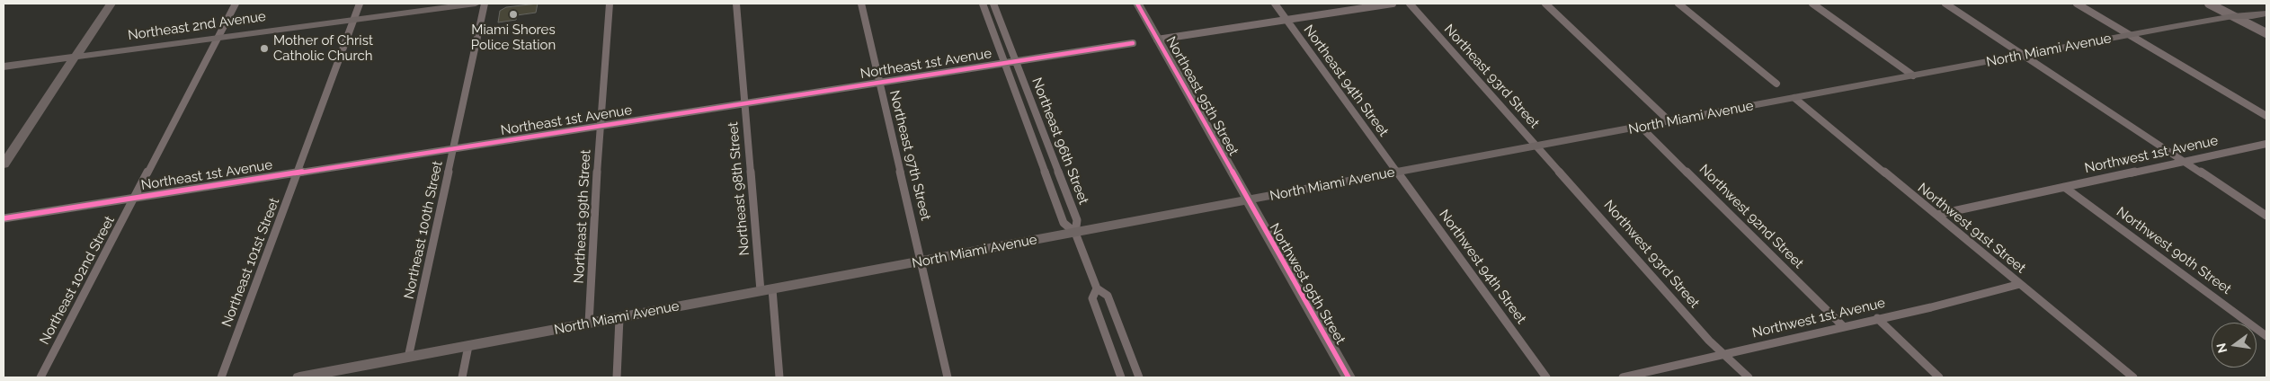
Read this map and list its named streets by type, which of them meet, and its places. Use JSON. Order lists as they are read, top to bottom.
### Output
{
  "streets": {
    "main road": [
      "Northeast 2nd Avenue",
      "North Miami Avenue",
      "Northeast 95th Street",
      "Northwest 95th Street"
    ],
    "street": [
      "Northeast 1st Avenue",
      "Northeast 93rd Street",
      "Northeast 94th Street",
      "Northeast 96th Street",
      "Northwest 1st Avenue",
      "Northeast 97th Street",
      "Northeast 98th Street",
      "Northeast 99th Street",
      "Northwest 92nd Street",
      "Northwest 91st Street",
      "Northeast 100th Street",
      "Northwest 90th Street",
      "Northwest 93rd Street",
      "Northeast 101st Street",
      "Northwest 94th Street",
      "Northeast 102nd Street"
    ]
  },
  "crossings": [
    ["Northeast 2nd Avenue", "Northeast 101st Street"],
    ["Northeast 2nd Avenue", "Northeast 102nd Street"],
    ["North Miami Avenue", "Northeast 93rd Street"],
    ["North Miami Avenue", "Northeast 94th Street"],
    ["North Miami Avenue", "Northeast 95th Street"],
    ["North Miami Avenue", "Northeast 96th Street"],
    ["North Miami Avenue", "Northeast 97th Street"],
    ["North Miami Avenue", "Northeast 98th Street"],
    ["North Miami Avenue", "Northeast 99th Street"],
    ["North Miami Avenue", "Northwest 92nd Street"],
    ["North Miami Avenue", "Northwest 91st Street"],
    ["North Miami Avenue", "Northeast 100th Street"],
    ["North Miami Avenue", "Northwest 93rd Street"],
    ["North Miami Avenue", "Northwest 94th Street"],
    ["North Miami Avenue", "Northwest 95th Street"],
    ["Northeast 1st Avenue", "Northeast 96th Street"],
    ["Northeast 1st Avenue", "Northeast 97th Street"],
    ["Northeast 1st Avenue", "Northeast 98th Street"],
    ["Northeast 1st Avenue", "Northeast 99th Street"],
    ["Northeast 1st Avenue", "Northeast 100th Street"],
    ["Northeast 1st Avenue", "Northeast 101st Street"],
    ["Northeast 1st Avenue", "Northeast 102nd Street"],
    ["Northeast 93rd Street", "Northwest 93rd Street"],
    ["Northeast 94th Street", "Northwest 94th Street"],
    ["Northeast 95th Street", "Northwest 95th Street"],
    ["Northwest 1st Avenue", "Northwest 92nd Street"],
    ["Northwest 1st Avenue", "Northwest 91st Street"],
    ["Northwest 1st Avenue", "Northwest 90th Street"],
    ["Northwest 1st Avenue", "Northwest 93rd Street"]
  ],
  "places": ["Miami Shores Police Station", "Mother of Christ Catholic Church"],
  "north": "left"
}
